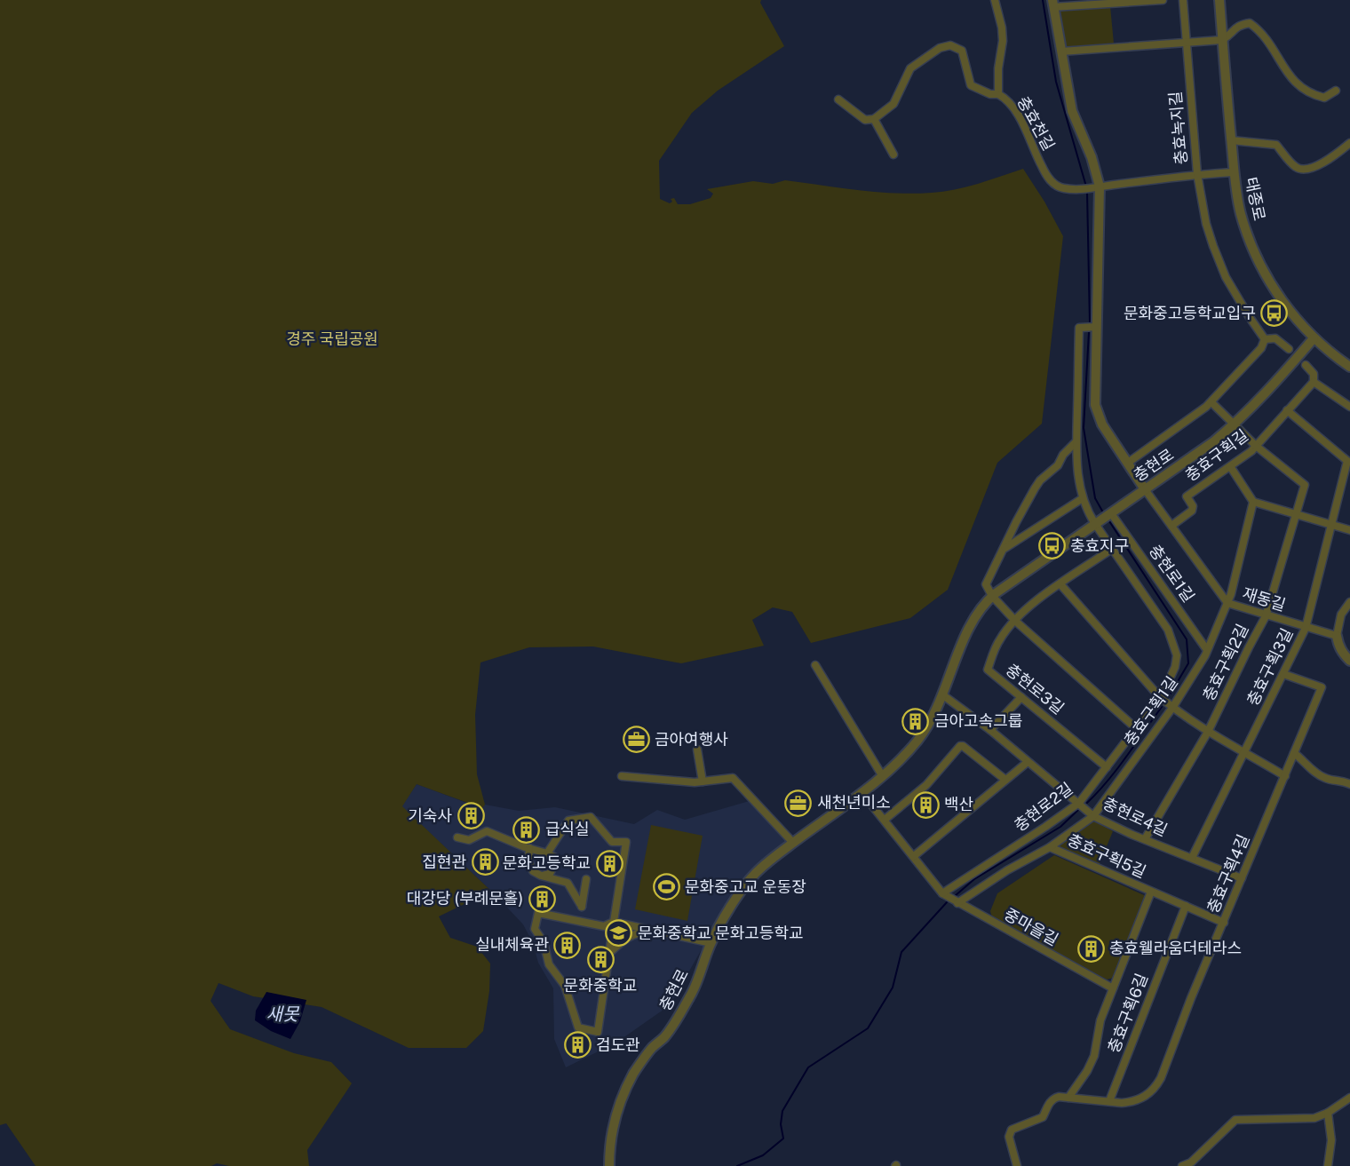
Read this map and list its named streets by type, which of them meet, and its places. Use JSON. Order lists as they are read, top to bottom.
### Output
{
  "streets": {
    "street": [
      "충효천길",
      "충효녹지길",
      "태종로",
      "충효구획길",
      "충현로",
      "충현로1길",
      "재동길",
      "충효구획2길",
      "충효구획3길",
      "충현로3길",
      "충효구획1길",
      "충현로2길",
      "충현로4길",
      "충효구획5길",
      "충효구획4길",
      "중마을길",
      "충효구획6길"
    ]
  },
  "crossings": [
    ["충효천길", "충효녹지길"],
    ["충효녹지길", "태종로"],
    ["태종로", "충현로"],
    ["충효구획길", "재동길"],
    ["충효구획길", "충효구획2길"],
    ["충효구획길", "충효구획3길"],
    ["충현로", "충현로1길"],
    ["충현로", "재동길"],
    ["충현로", "충현로2길"],
    ["충현로", "충현로4길"],
    ["충현로", "중마을길"],
    ["충현로1길", "충효구획1길"],
    ["재동길", "충효구획2길"],
    ["재동길", "충효구획3길"],
    ["재동길", "충효구획1길"],
    ["충효구획2길", "충현로4길"],
    ["충효구획3길", "충현로4길"],
    ["충효구획3길", "충효구획4길"],
    ["충현로3길", "충현로2길"],
    ["충효구획1길", "충현로4길"],
    ["충효구획1길", "충효구획5길"],
    ["충효구획1길", "중마을길"],
    ["충현로2길", "충현로4길"],
    ["충현로2길", "중마을길"],
    ["충현로4길", "충효구획4길"],
    ["충효구획5길", "충효구획4길"],
    ["충효구획5길", "중마을길"],
    ["충효구획5길", "충효구획6길"],
    ["충효구획4길", "충효구획6길"]
  ],
  "water": ["새못"],
  "parks": ["경주 국립공원"],
  "places": {
    "bus stop": ["문화중고등학교입구", "충효지구"],
    "building": [
      "금아고속그룹",
      "백산",
      "기숙사",
      "급식실",
      "집현관",
      "문화고등학교",
      "대강당 (부례문홀)",
      "실내체육관",
      "충효웰라움더테라스",
      "문화중학교",
      "검도관"
    ],
    "office": ["금아여행사", "새천년미소"],
    "sports": ["문화중고교 운동장"],
    "school or university": ["문화중학교 문화고등학교"]
  }
}
